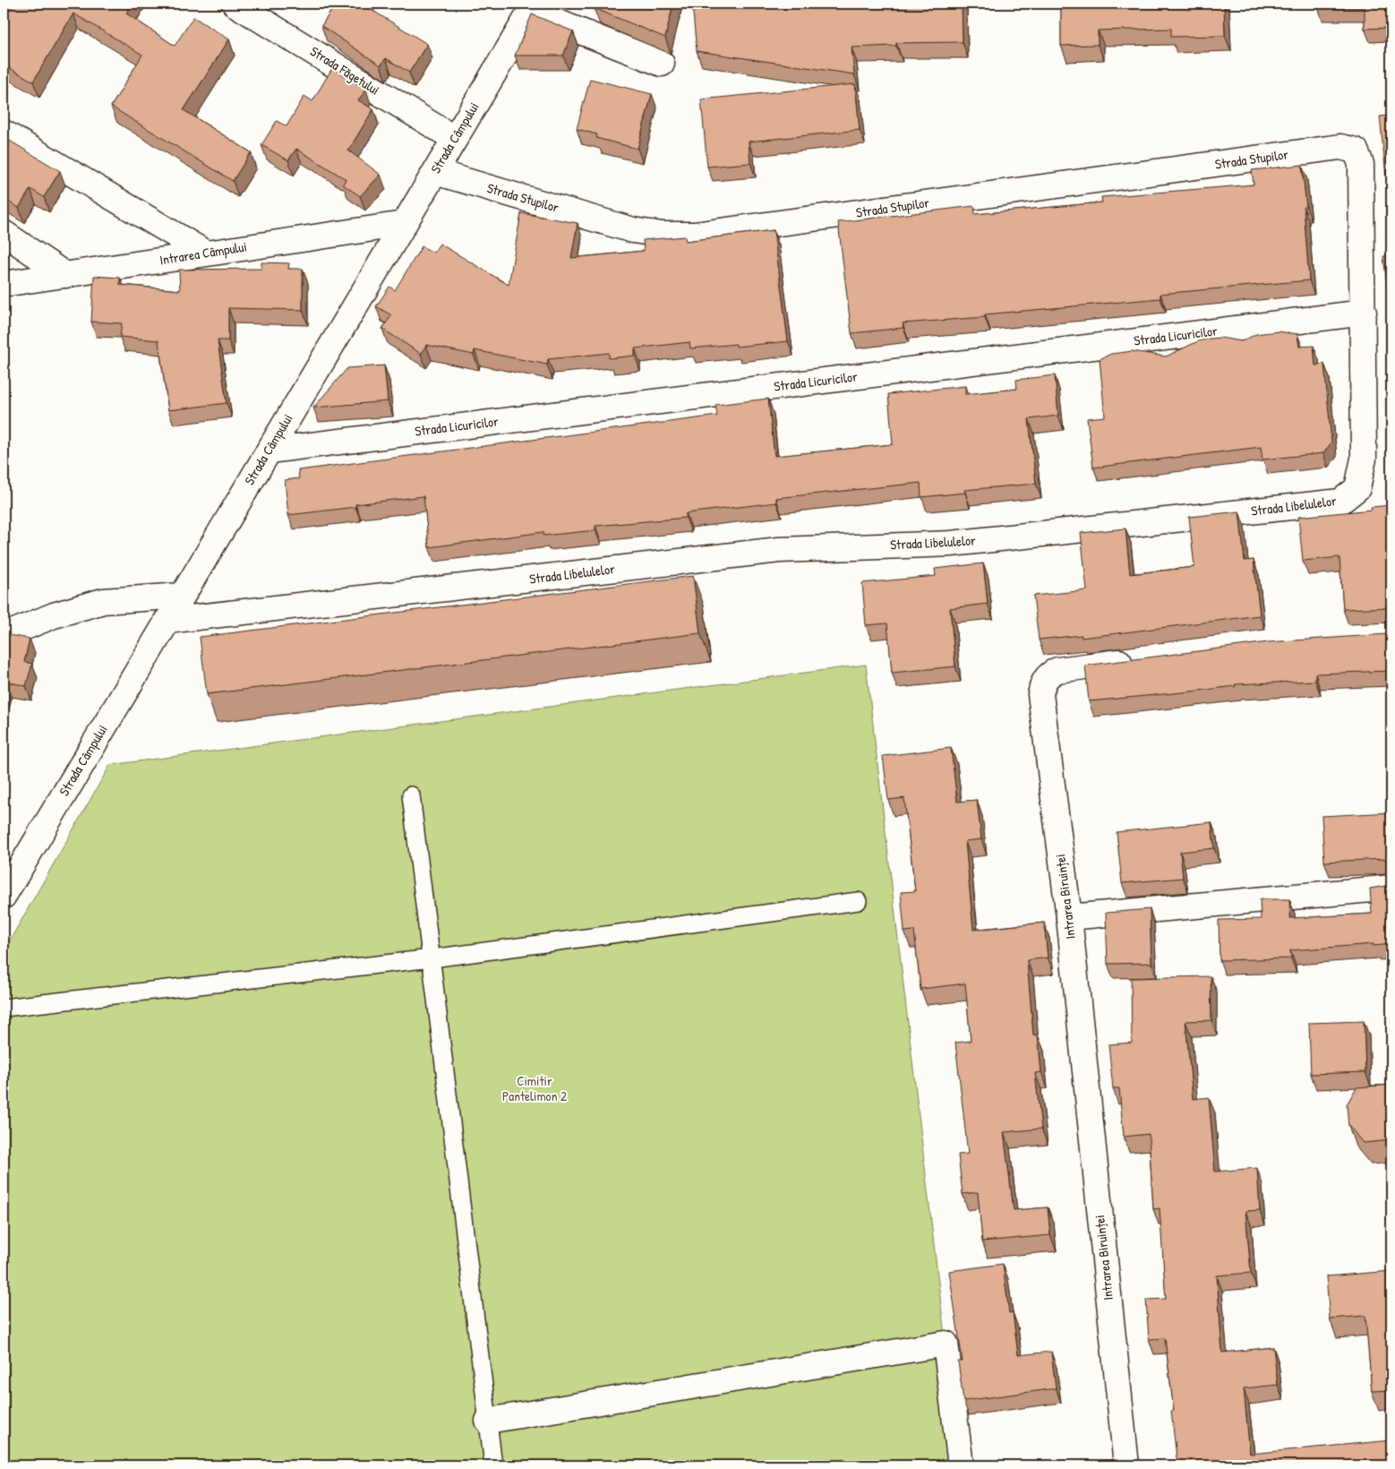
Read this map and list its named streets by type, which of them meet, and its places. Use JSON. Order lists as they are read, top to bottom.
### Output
{
  "streets": {
    "street": [
      "Strada Făgetului",
      "Strada Câmpului",
      "Strada Stupilor",
      "Intrarea Câmpului",
      "Strada Licuricilor",
      "Strada Libelulelor",
      "Intrarea Biruinței"
    ]
  },
  "crossings": [
    ["Strada Făgetului", "Strada Câmpului"],
    ["Strada Câmpului", "Strada Stupilor"],
    ["Strada Câmpului", "Intrarea Câmpului"],
    ["Strada Câmpului", "Strada Licuricilor"],
    ["Strada Câmpului", "Strada Libelulelor"],
    ["Strada Stupilor", "Strada Libelulelor"],
    ["Strada Licuricilor", "Strada Libelulelor"]
  ],
  "parks": ["Cimitir Pantelimon 2"]
}
